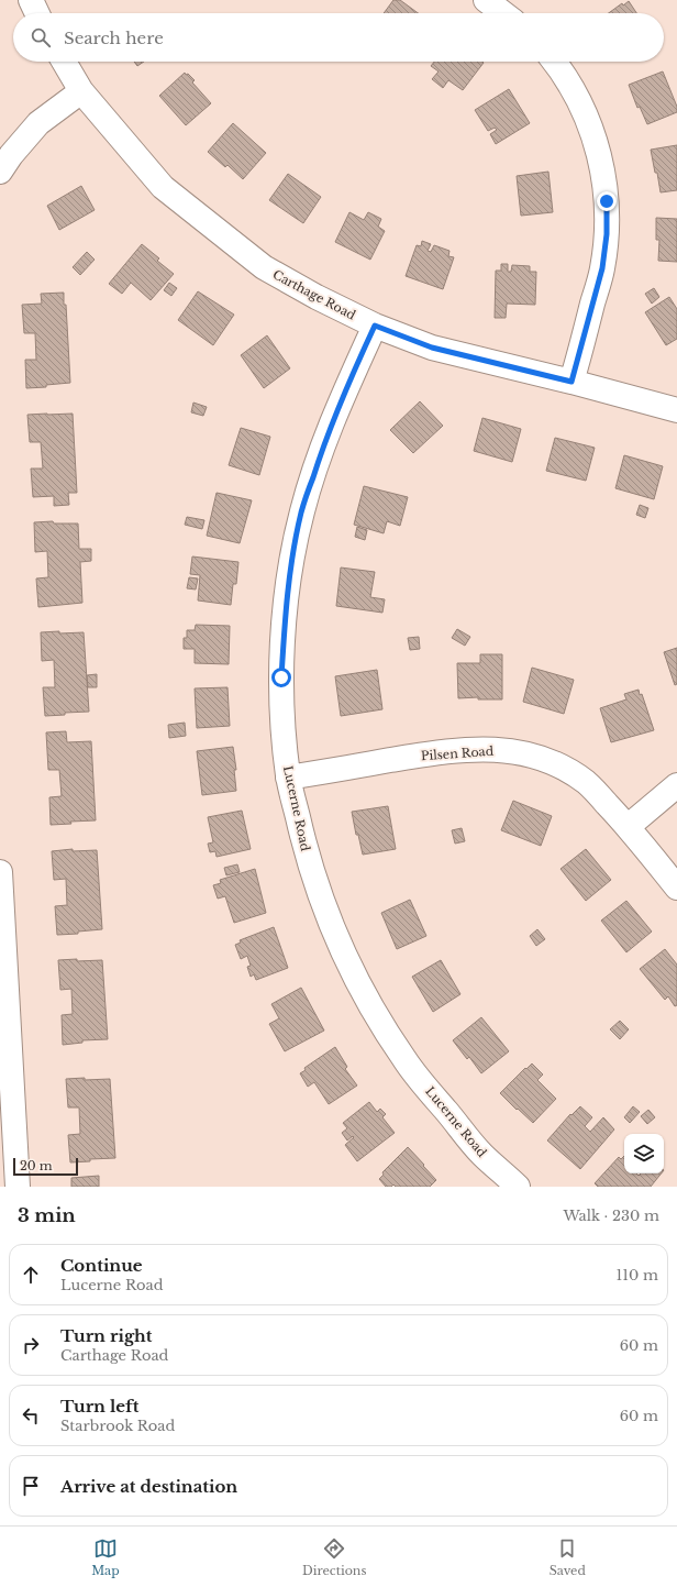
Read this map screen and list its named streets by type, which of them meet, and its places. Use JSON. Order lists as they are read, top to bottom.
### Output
{
  "streets": {
    "street": ["Carthage Road", "Pilsen Road", "Lucerne Road"]
  },
  "crossings": [
    ["Carthage Road", "Lucerne Road"],
    ["Pilsen Road", "Lucerne Road"]
  ],
  "scale_bar": "20 m",
  "page": {
    "search": "Search here",
    "scale": "20 m",
    "heading": ["3 min", "Walk · 230 m"],
    "list": [
      ["Continue", "Lucerne Road", "110 m"],
      ["Turn right", "Carthage Road", "60 m"],
      ["Turn left", "Starbrook Road", "60 m"],
      "Arrive at destination"
    ],
    "nav": ["Map", "Directions", "Saved"]
  }
}
